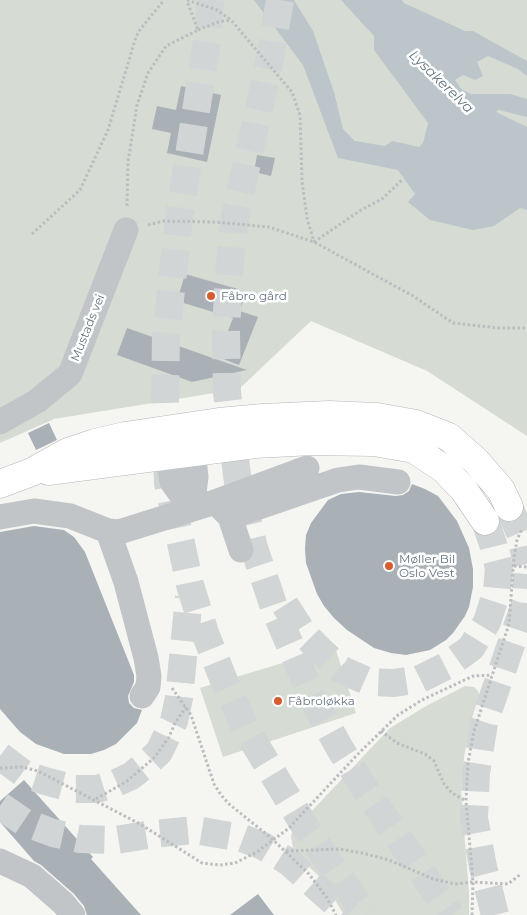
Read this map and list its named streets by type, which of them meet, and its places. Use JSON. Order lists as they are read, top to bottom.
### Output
{
  "streets": {
    "lane": ["Mustads vei"]
  },
  "water": ["Lysakerelva"],
  "places": ["Fåbro gård", "Møller Bil Oslo Vest", "Fåbroløkka"]
}
